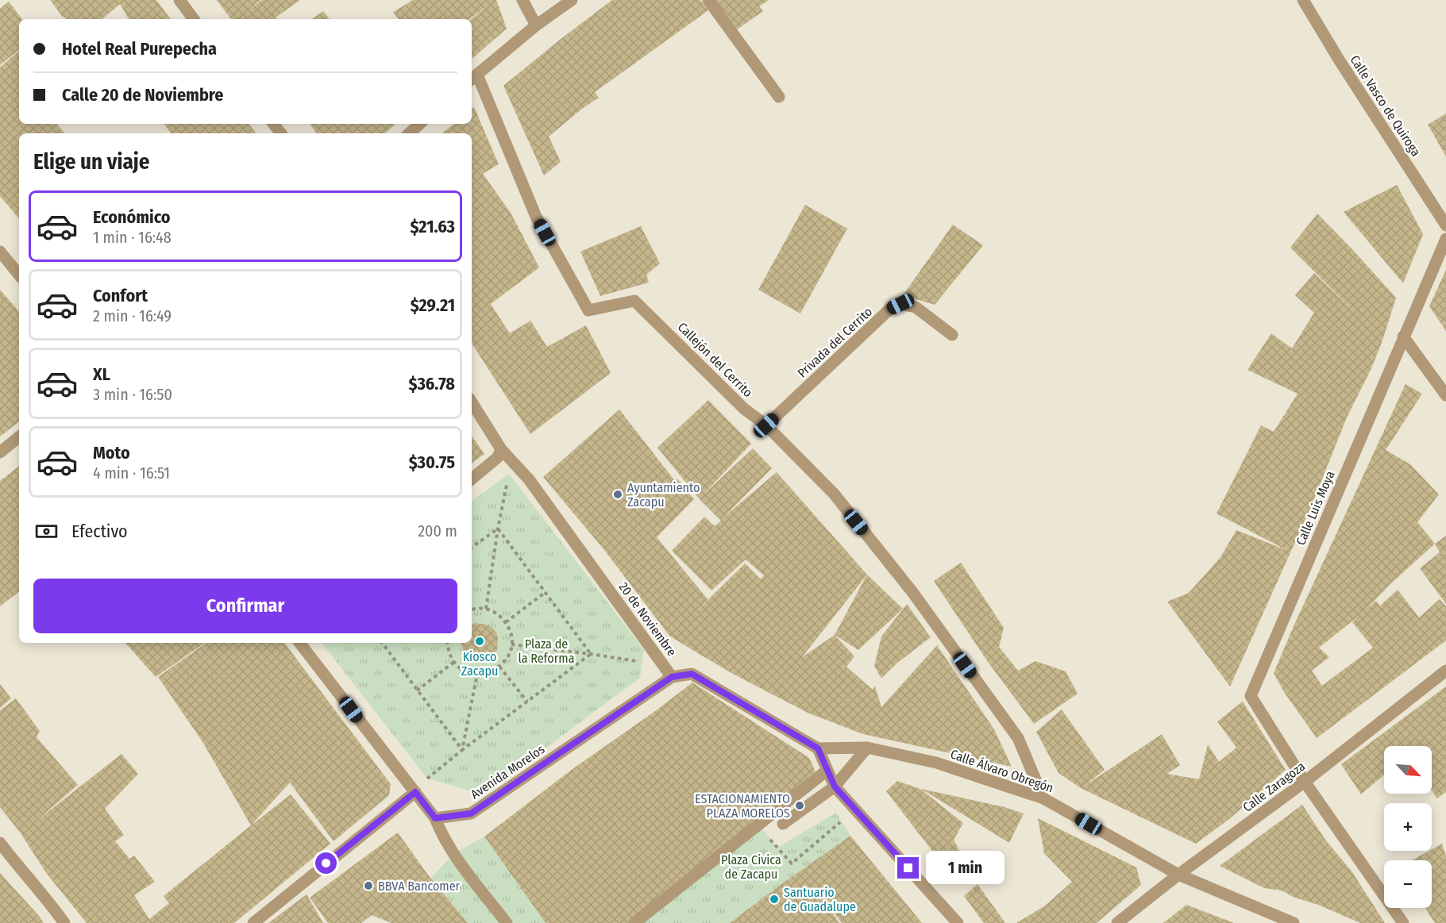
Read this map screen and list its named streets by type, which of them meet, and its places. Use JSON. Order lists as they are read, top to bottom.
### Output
{
  "streets": {
    "street": [
      "Calle Vasco de Quiroga",
      "Privada del Cerrito",
      "Callejón del Cerrito",
      "Calle Luis Moya",
      "20 de Noviembre",
      "Calle Álvaro Obregón",
      "Avenida Morelos",
      "Calle Zaragoza"
    ]
  },
  "crossings": [
    ["Privada del Cerrito", "Callejón del Cerrito"],
    ["Callejón del Cerrito", "Calle Álvaro Obregón"],
    ["Calle Luis Moya", "Calle Zaragoza"],
    ["20 de Noviembre", "Calle Álvaro Obregón"],
    ["20 de Noviembre", "Avenida Morelos"],
    ["Calle Álvaro Obregón", "Calle Zaragoza"]
  ],
  "parks": ["Plaza de la Reforma", "Plaza Civica de Zacapu"],
  "places": [
    "Ayuntamiento Zacapu",
    "Kiosco Zacapu",
    "ESTACIONAMIENTO PLAZA MORELOS",
    "BBVA Bancomer",
    "Santuario de Guadalupe"
  ],
  "north": "bottom right",
  "page": {
    "banner": ["Hotel Real Purepecha", "Calle 20 de Noviembre"],
    "heading": "Elige un viaje",
    "list": [
      {
        "name": "Económico",
        "note": "1 min · 16:48",
        "value": "$21.63"
      },
      {
        "name": "Confort",
        "note": "2 min · 16:49",
        "value": "$29.21"
      },
      {
        "name": "XL",
        "note": "3 min · 16:50",
        "value": "$36.78"
      },
      {
        "name": "Moto",
        "note": "4 min · 16:51",
        "value": "$30.75"
      }
    ],
    "pay": ["Efectivo", "200 m"],
    "buttons": "Confirmar",
    "map_buttons": ["+", "−"],
    "bubble": "1 min"
  }
}
